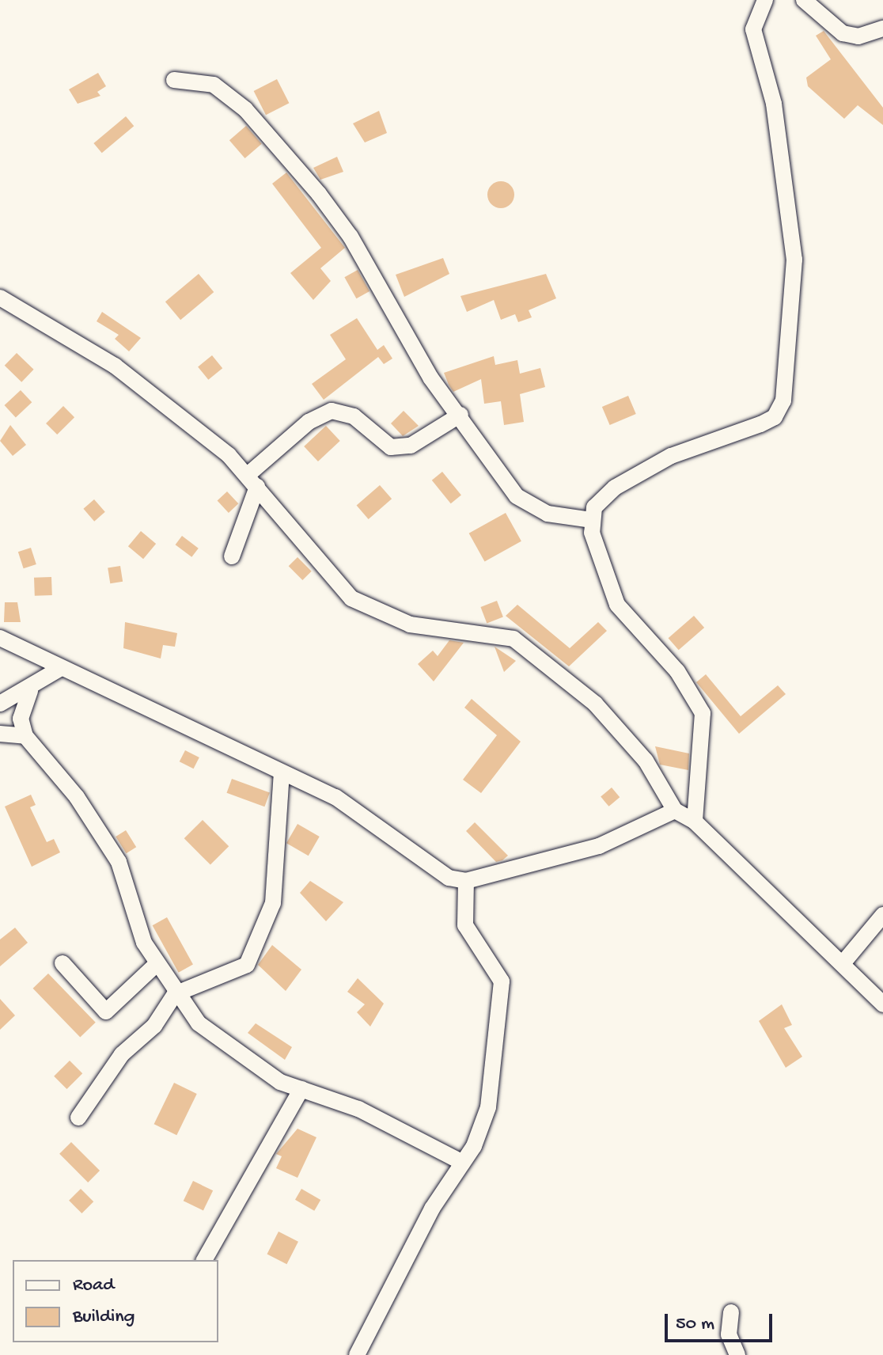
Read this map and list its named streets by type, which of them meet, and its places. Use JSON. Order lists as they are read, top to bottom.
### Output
{
  "legend": ["Road", "Building"],
  "scale_bar": "50 m"
}
